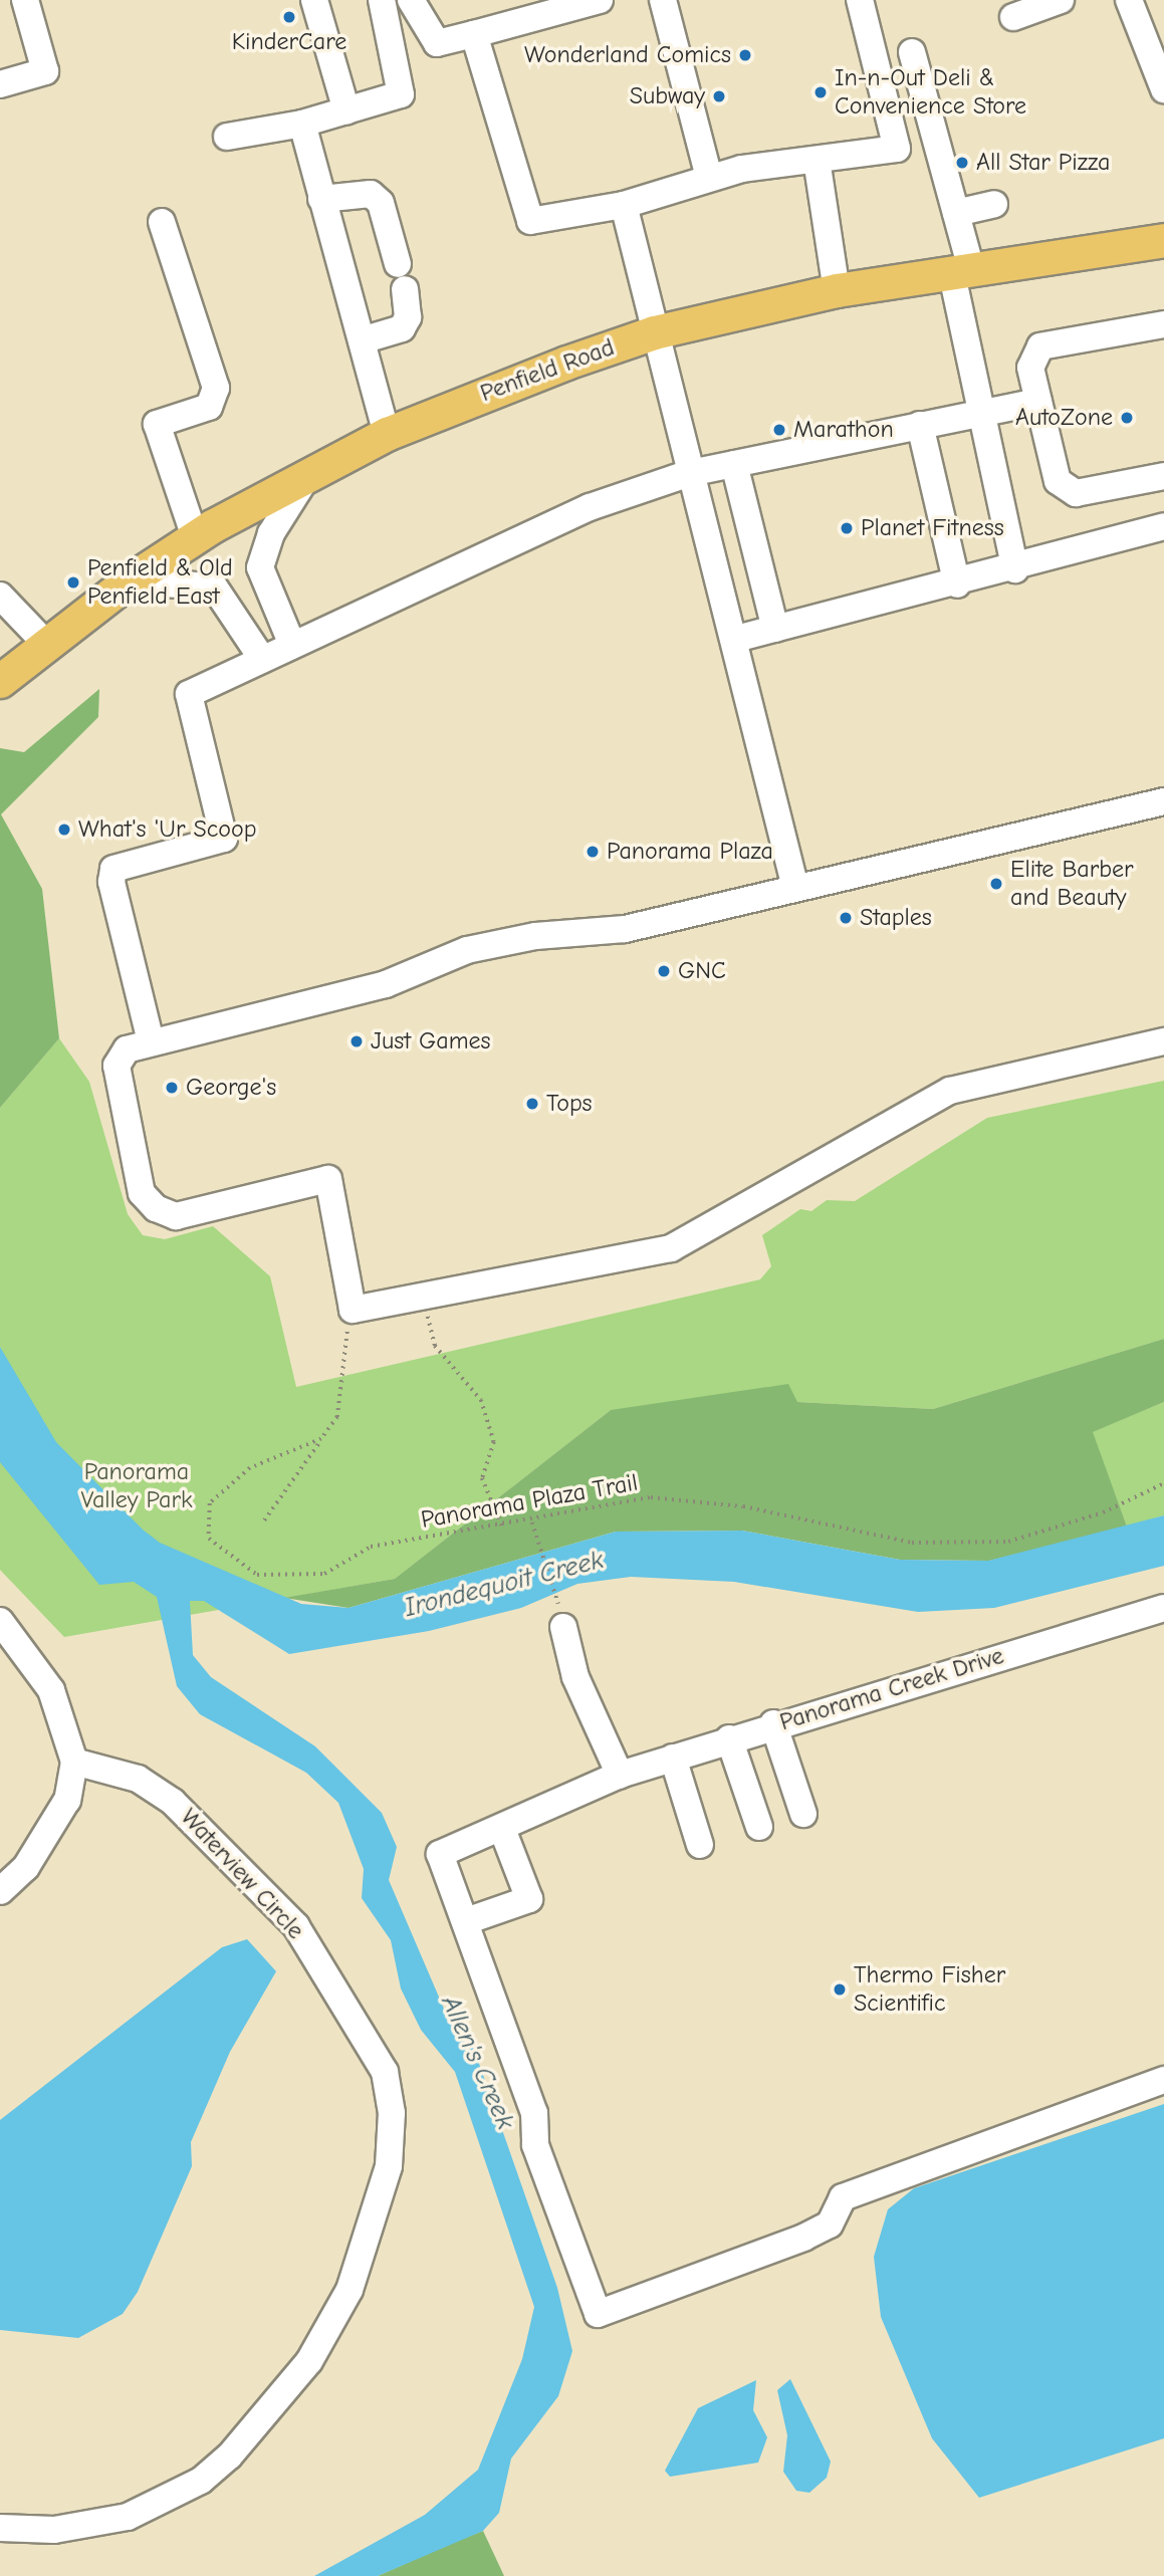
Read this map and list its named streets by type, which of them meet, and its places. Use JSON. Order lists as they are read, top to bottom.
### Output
{
  "streets": {
    "main road": ["Penfield Road"],
    "street": ["Panorama Creek Drive", "Waterview Circle"],
    "path": ["Panorama Plaza Trail"]
  },
  "water": ["Irondequoit Creek", "Allen's Creek"],
  "parks": ["Panorama Valley Park"],
  "places": [
    "KinderCare",
    "Wonderland Comics",
    "In-n-Out Deli & Convenience Store",
    "Subway",
    "All Star Pizza",
    "AutoZone",
    "Marathon",
    "Planet Fitness",
    "Penfield & Old Penfield East",
    "What's 'Ur Scoop",
    "Panorama Plaza",
    "Elite Barber and Beauty",
    "Staples",
    "GNC",
    "Just Games",
    "George's",
    "Tops",
    "Thermo Fisher Scientific"
  ]
}
